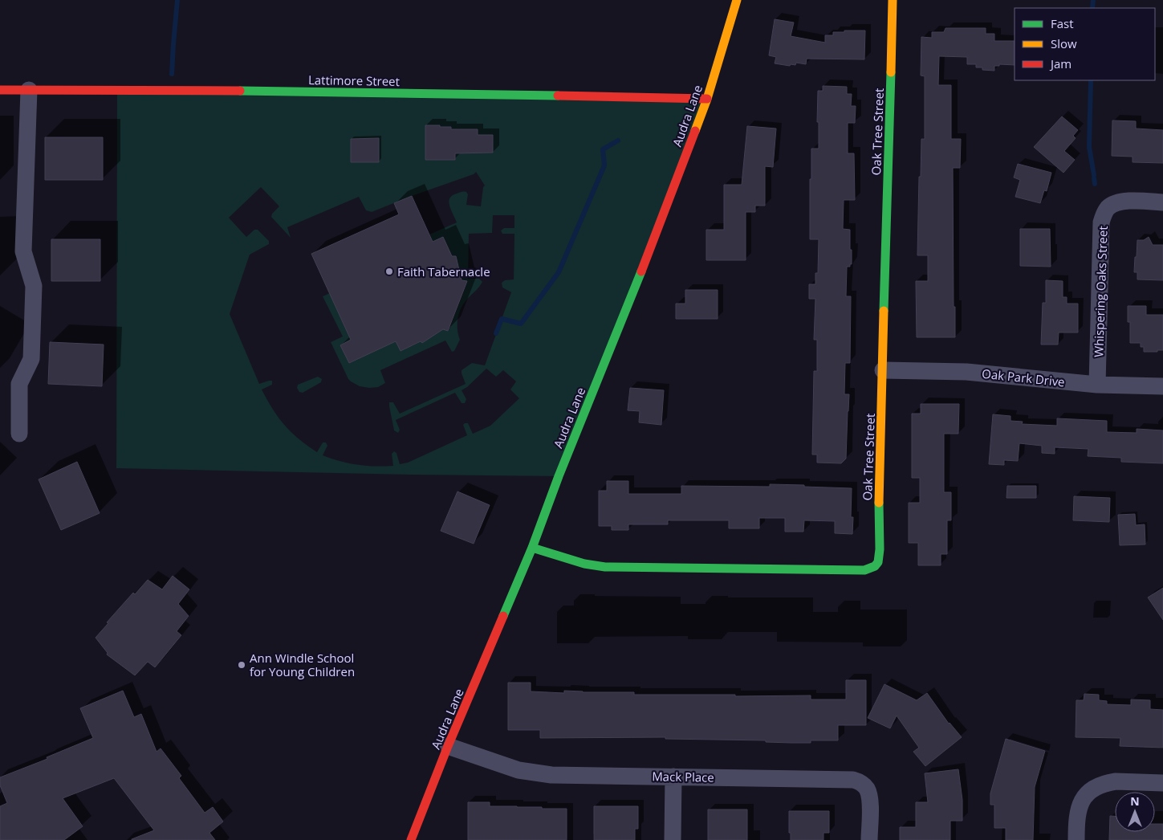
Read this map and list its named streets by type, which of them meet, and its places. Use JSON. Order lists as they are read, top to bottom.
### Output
{
  "streets": {
    "street": [
      "Lattimore Street",
      "Audra Lane",
      "Oak Tree Street",
      "Whispering Oaks Street",
      "Oak Park Drive",
      "Mack Place"
    ]
  },
  "crossings": [
    ["Lattimore Street", "Audra Lane"],
    ["Audra Lane", "Oak Tree Street"],
    ["Audra Lane", "Mack Place"],
    ["Oak Tree Street", "Oak Park Drive"],
    ["Whispering Oaks Street", "Oak Park Drive"]
  ],
  "places": ["Faith Tabernacle", "Ann Windle School for Young Children"],
  "legend": ["Fast", "Slow", "Jam"],
  "north": "top"
}
